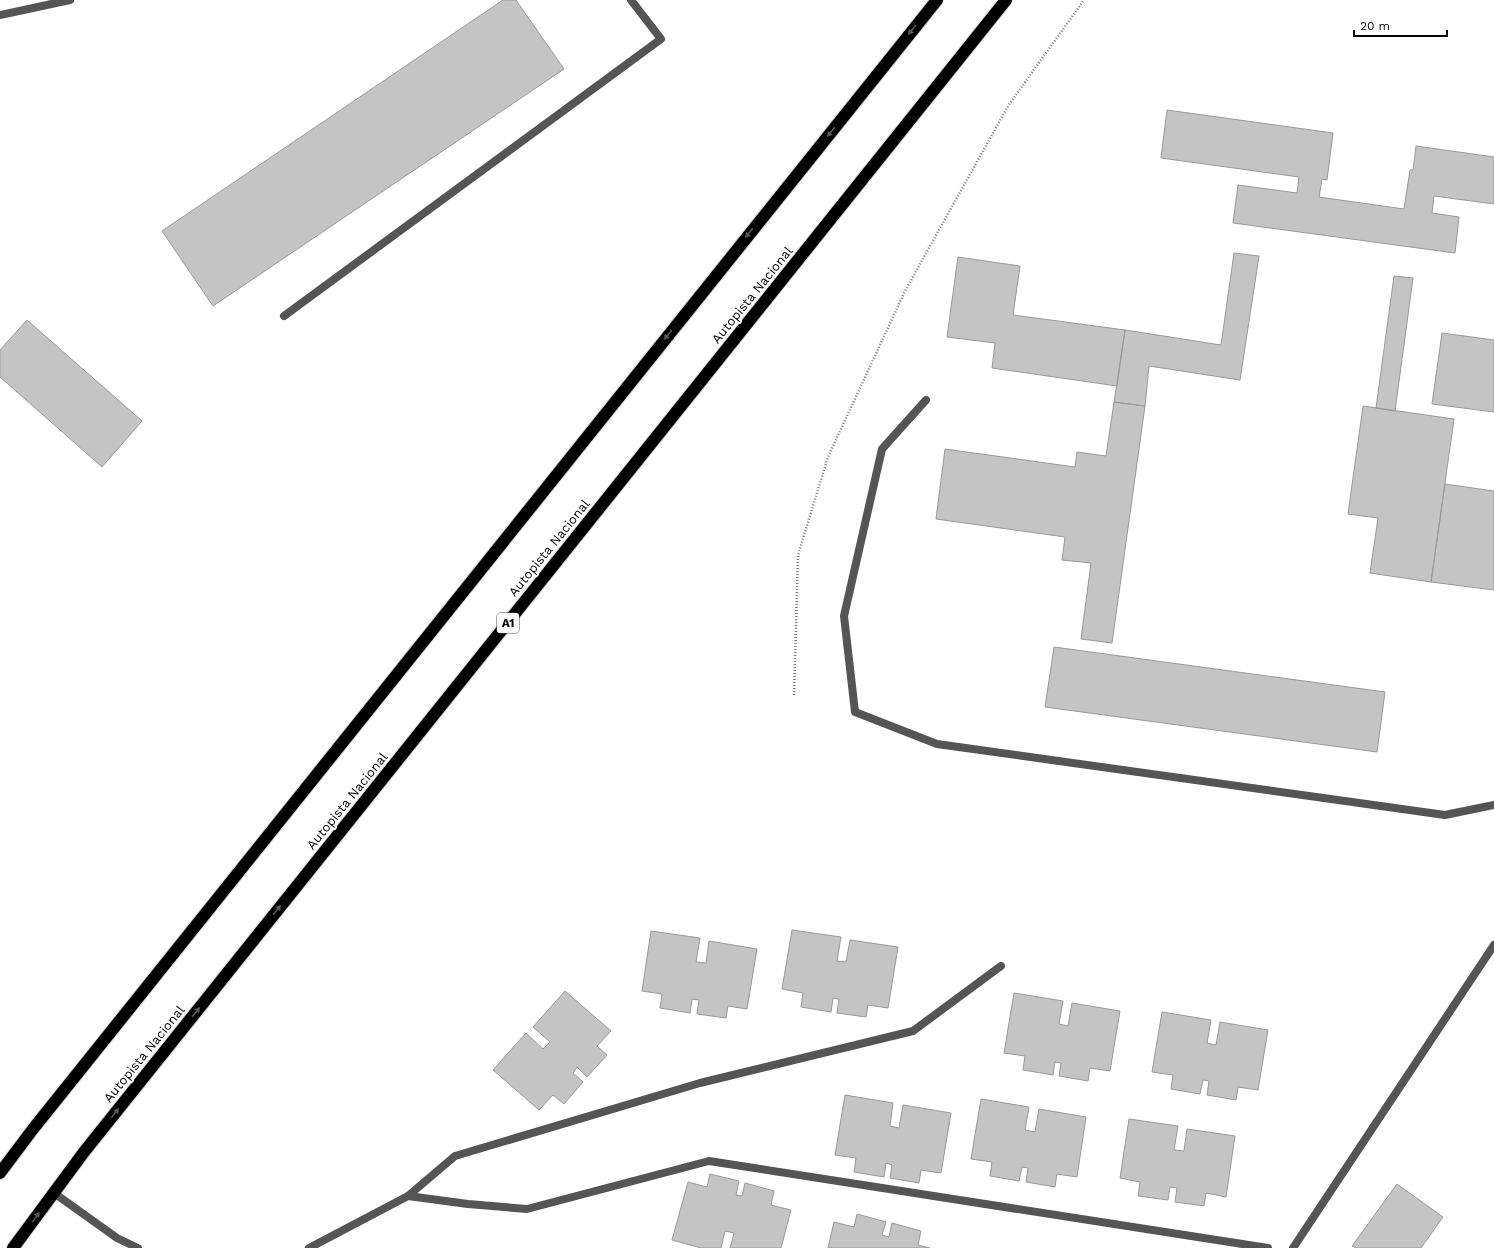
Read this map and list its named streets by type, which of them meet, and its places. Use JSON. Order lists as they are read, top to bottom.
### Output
{
  "streets": {
    "highway": ["Autopista Nacional", "A1"]
  },
  "scale_bar": "20 m"
}
